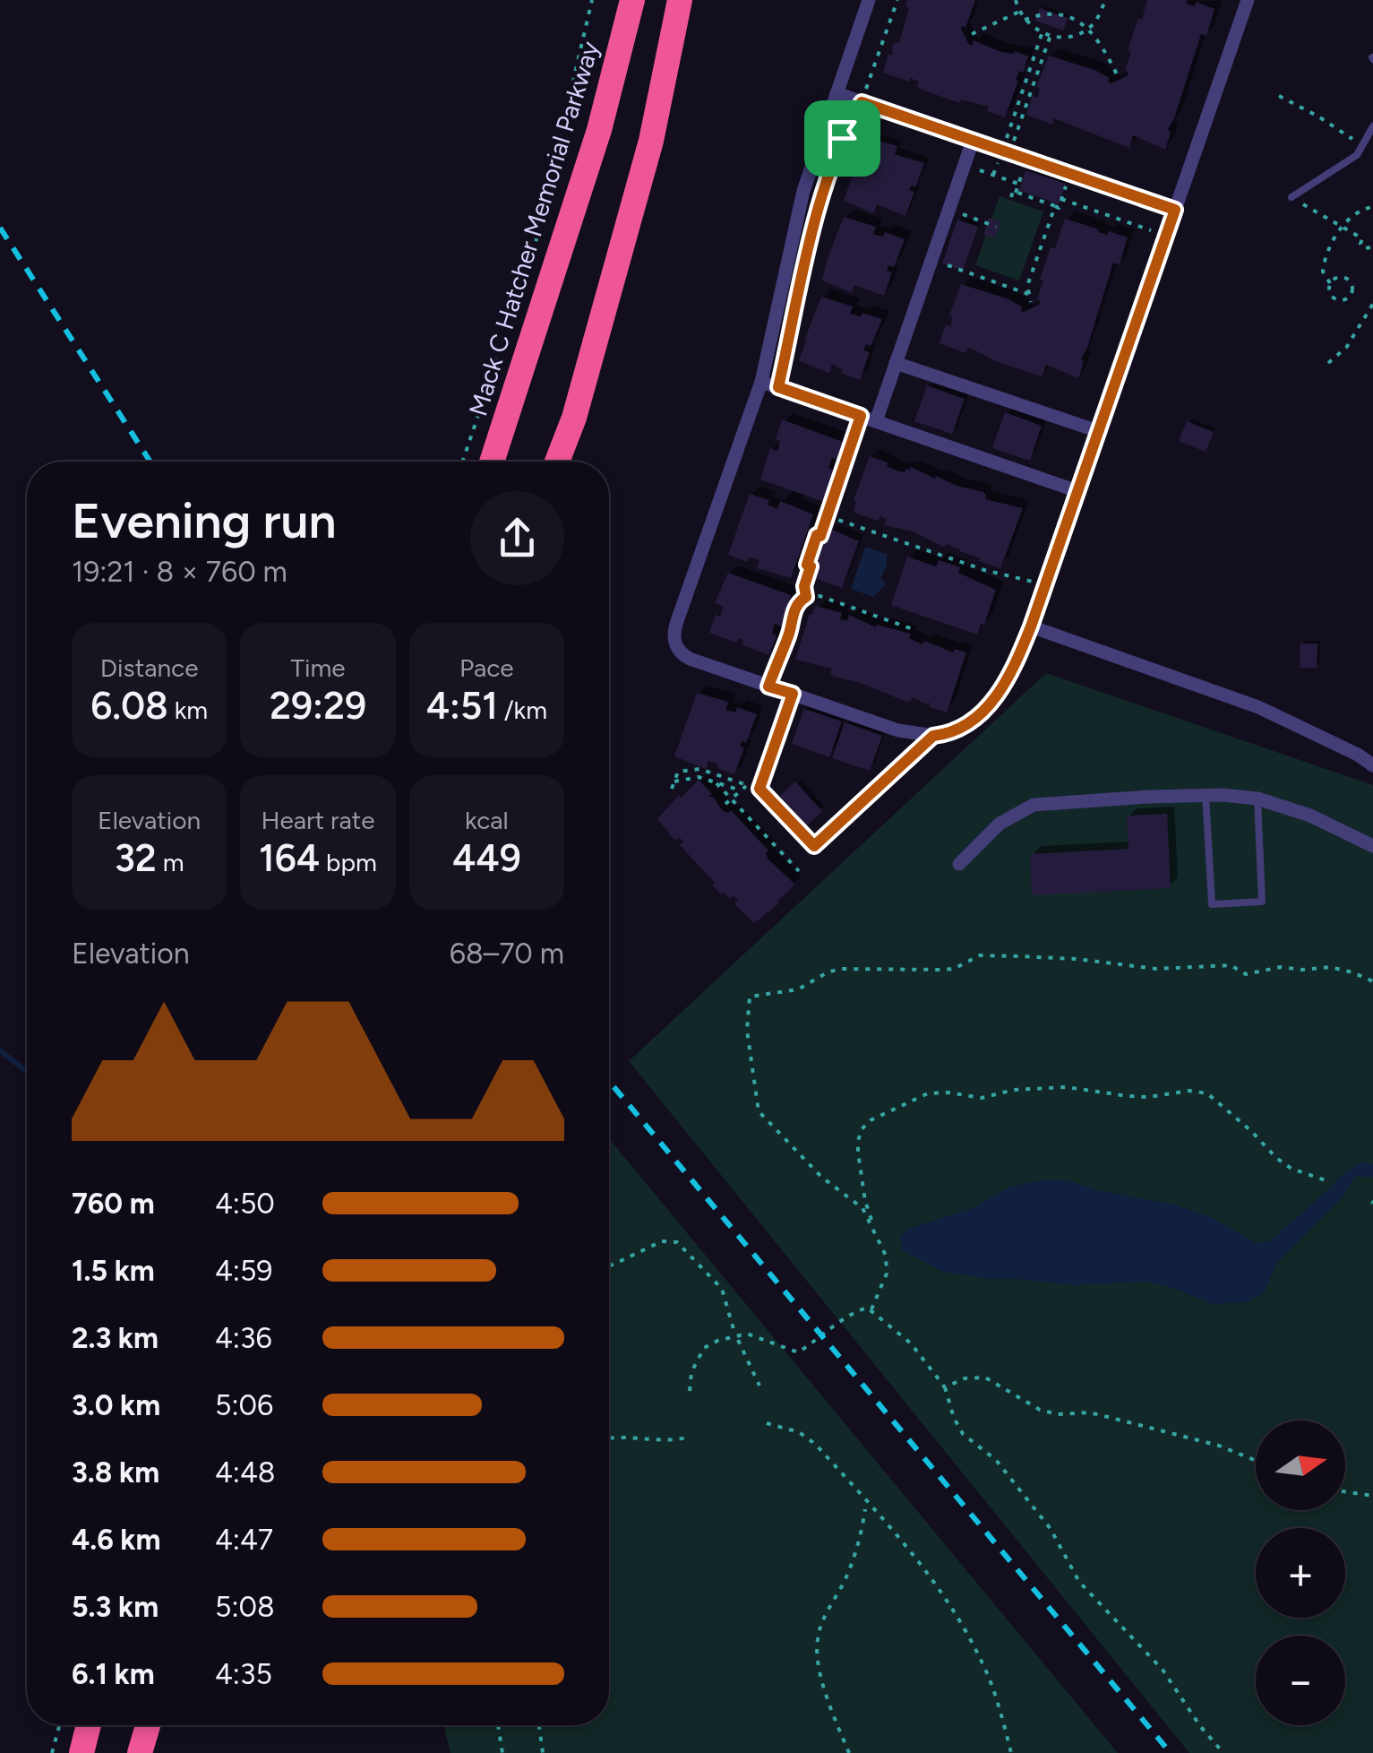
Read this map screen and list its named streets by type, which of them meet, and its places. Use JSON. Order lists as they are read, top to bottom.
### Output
{
  "streets": {
    "highway": ["Mack C Hatcher Memorial Parkway"]
  },
  "north": "right",
  "page": {
    "heading": ["Evening run", "19:21 · 8 × 760 m"],
    "stats": [
      ["Distance", "6.08 km"],
      ["Time", "29:29"],
      ["Pace", "4:51 /km"],
      ["Elevation", "32 m"],
      ["Heart rate", "164 bpm"],
      ["kcal", "449"]
    ],
    "chart": ["Elevation", "68–70 m"],
    "list": [
      {
        "name": "760 m",
        "note": "4:50"
      },
      {
        "name": "1.5 km",
        "note": "4:59"
      },
      {
        "name": "2.3 km",
        "note": "4:36"
      },
      {
        "name": "3.0 km",
        "note": "5:06"
      },
      {
        "name": "3.8 km",
        "note": "4:48"
      },
      {
        "name": "4.6 km",
        "note": "4:47"
      },
      {
        "name": "5.3 km",
        "note": "5:08"
      },
      {
        "name": "6.1 km",
        "note": "4:35"
      }
    ],
    "map_buttons": ["+", "−"]
  }
}
